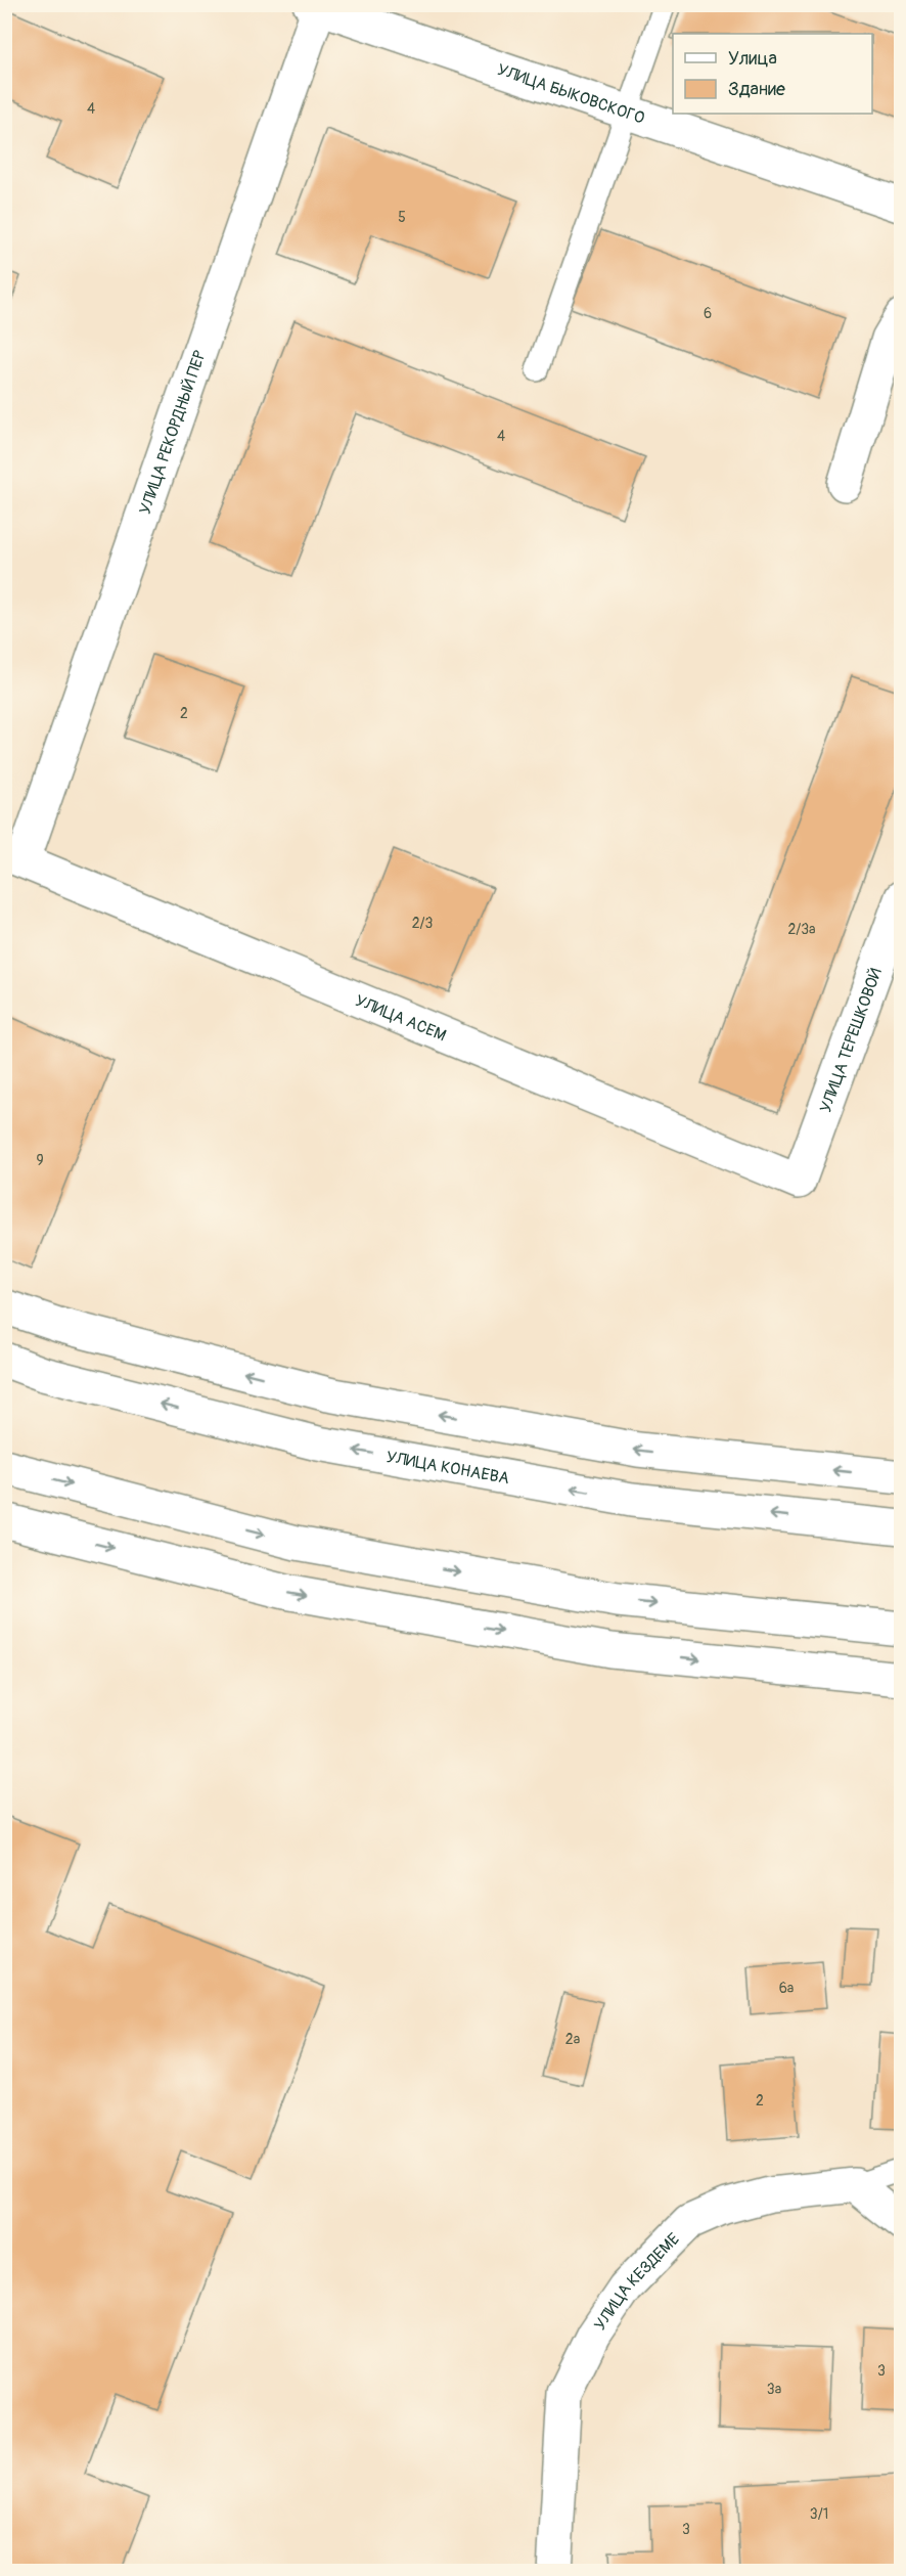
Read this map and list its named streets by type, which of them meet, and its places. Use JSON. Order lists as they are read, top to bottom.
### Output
{
  "streets": {
    "main road": [
      "УЛИЦА БЫКОВСКОГО",
      "УЛИЦА РЕКОРДНЫЙ ПЕР",
      "УЛИЦА АСЕМ",
      "УЛИЦА ТЕРЕШКОВОЙ",
      "УЛИЦА КОНАЕВА",
      "УЛИЦА КЕЗДЕМЕ"
    ]
  },
  "crossings": [
    ["УЛИЦА БЫКОВСКОГО", "УЛИЦА РЕКОРДНЫЙ ПЕР"],
    ["УЛИЦА РЕКОРДНЫЙ ПЕР", "УЛИЦА АСЕМ"],
    ["УЛИЦА АСЕМ", "УЛИЦА ТЕРЕШКОВОЙ"]
  ],
  "house_numbers": [
    "4",
    "5",
    "6",
    "4",
    "2",
    "2/3",
    "2/3а",
    "9",
    "6а",
    "2а",
    "2",
    "3",
    "3а",
    "3/1",
    "3"
  ],
  "legend": ["Улица", "Здание"]
}
